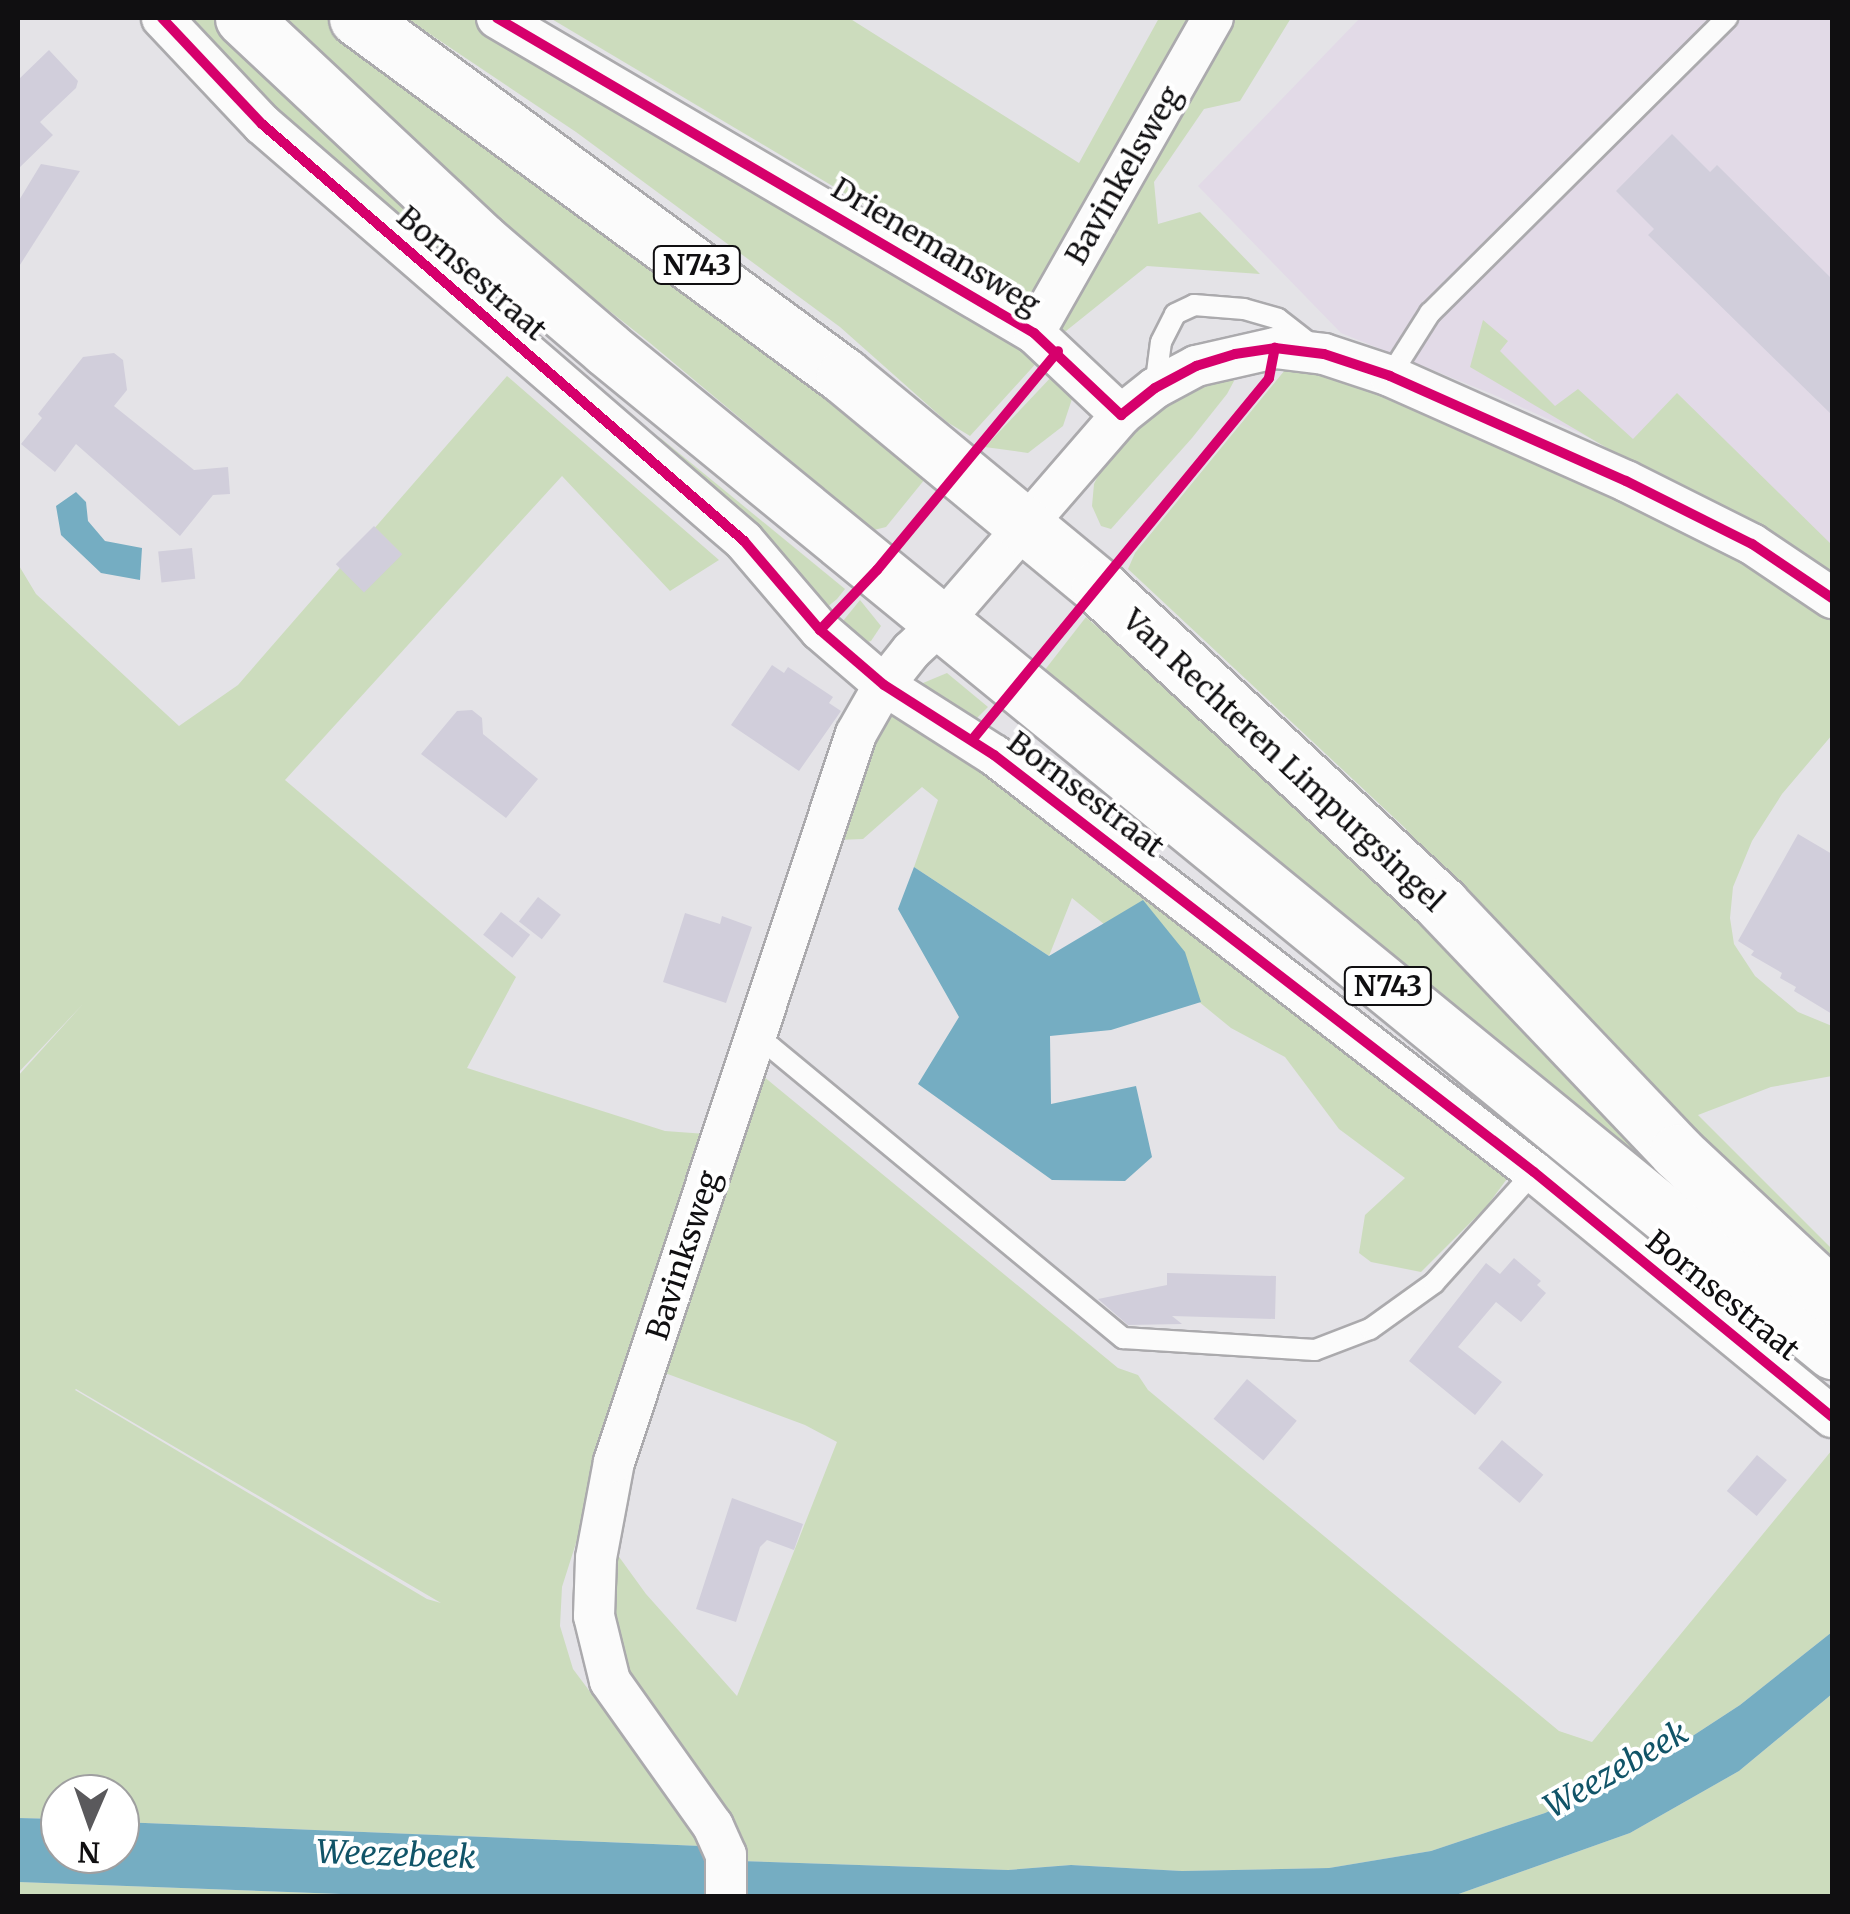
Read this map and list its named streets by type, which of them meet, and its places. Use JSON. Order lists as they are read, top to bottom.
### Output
{
  "streets": {
    "main road": ["N743", "Van Rechteren Limpurgsingel"],
    "street": [
      "Bavinkelsweg",
      "Drienemansweg",
      "Bornsestraat",
      "Bavinksweg"
    ]
  },
  "crossings": [
    ["Bavinkelsweg", "Drienemansweg"],
    ["N743", "Bavinksweg"],
    ["Bornsestraat", "Bavinksweg"]
  ],
  "water": ["Weezebeek"],
  "north": "bottom"
}
